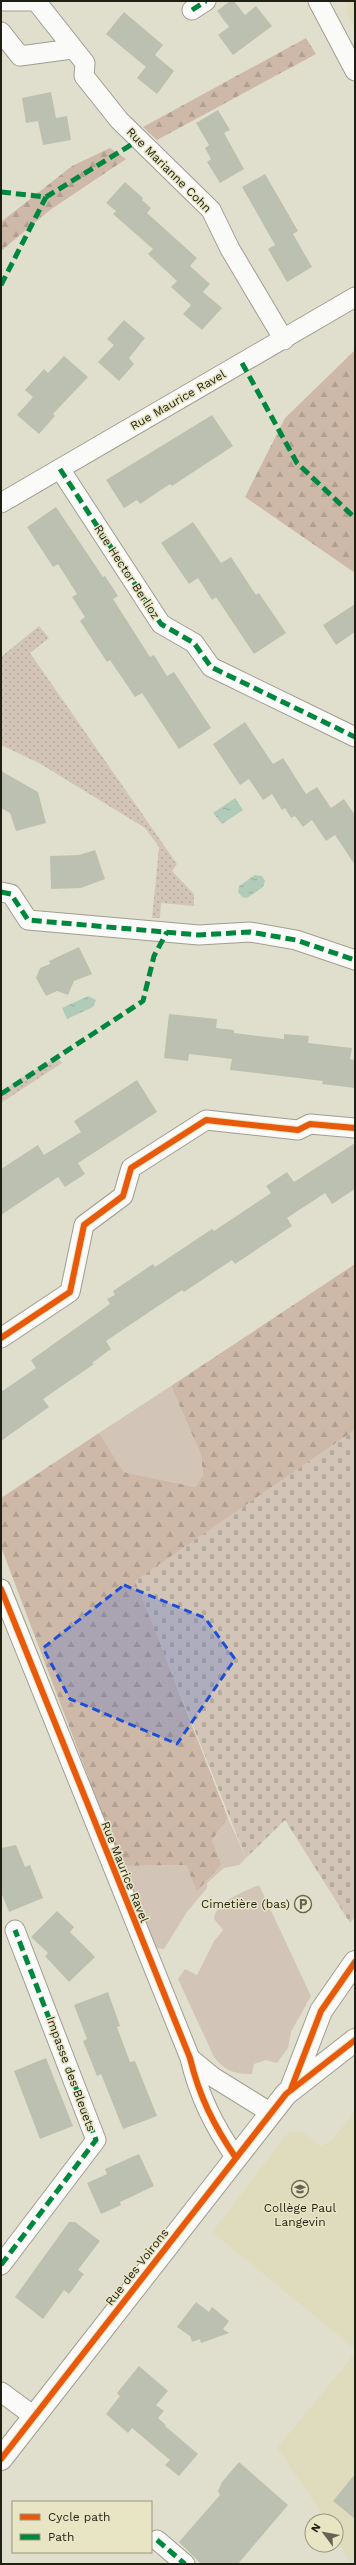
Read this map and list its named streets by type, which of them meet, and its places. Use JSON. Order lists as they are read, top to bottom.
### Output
{
  "streets": {
    "street": [
      "Rue Marianne Cohn",
      "Rue Maurice Ravel",
      "Rue Hector Berlioz",
      "Impasse des Bleuets",
      "Rue des Voirons"
    ]
  },
  "crossings": [
    ["Rue Marianne Cohn", "Rue Maurice Ravel"],
    ["Rue Maurice Ravel", "Rue Hector Berlioz"],
    ["Rue Maurice Ravel", "Rue des Voirons"]
  ],
  "places": {
    "parking": ["Cimetière (bas)"],
    "school or university": ["Collège Paul Langevin"]
  },
  "legend": ["Cycle path", "Path"],
  "north": "top left"
}
